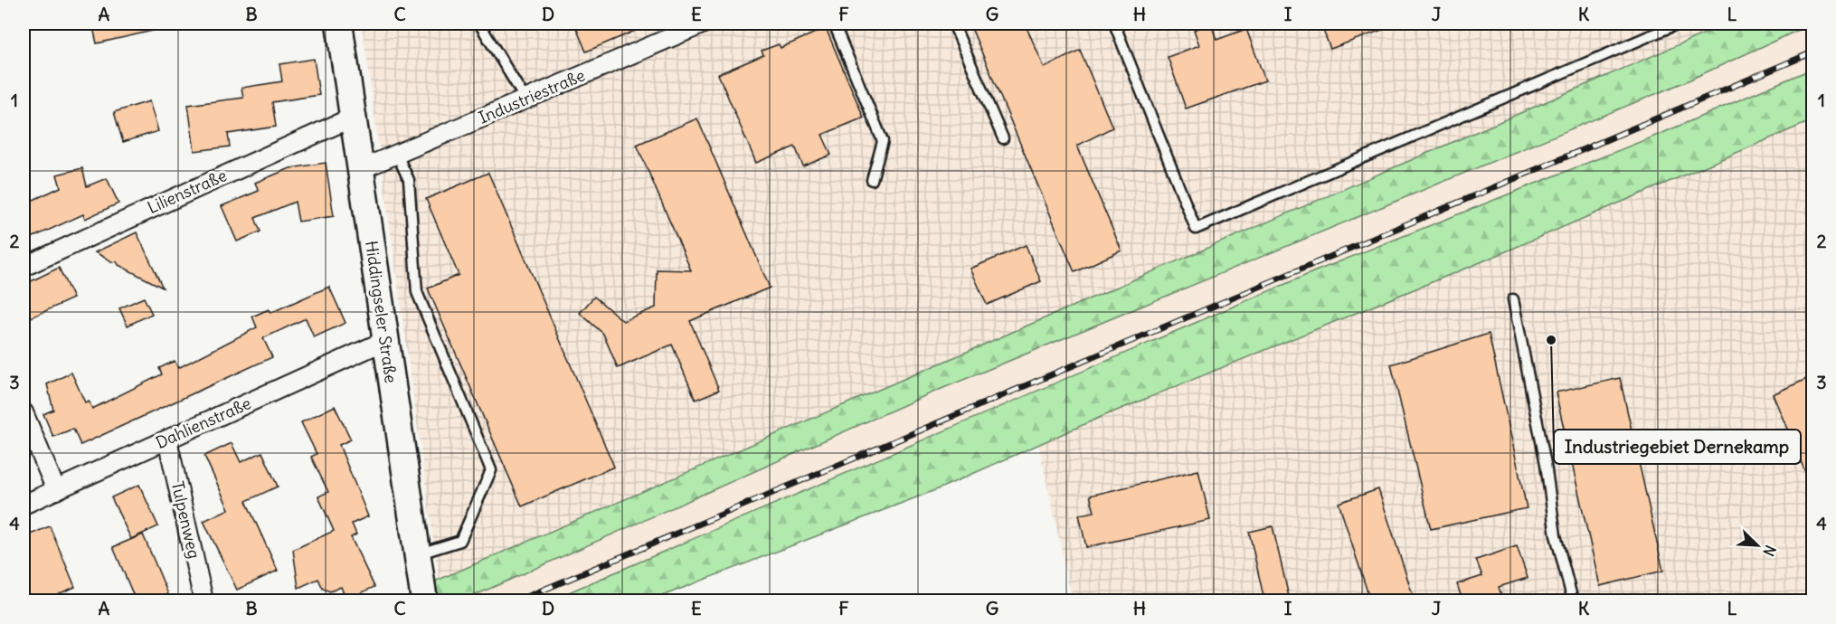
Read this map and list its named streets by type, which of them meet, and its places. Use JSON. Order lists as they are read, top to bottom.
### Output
{
  "streets": {
    "street": [
      "Industriestraße",
      "Lilienstraße",
      "Hiddingseler Straße",
      "Dahlienstraße",
      "Tulpenweg"
    ]
  },
  "crossings": [
    ["Industriestraße", "Hiddingseler Straße"],
    ["Lilienstraße", "Hiddingseler Straße"],
    ["Hiddingseler Straße", "Dahlienstraße"],
    ["Dahlienstraße", "Tulpenweg"]
  ],
  "places": ["Industriegebiet Dernekamp"],
  "north": "bottom right",
  "grid": {
    "columns": [
      "A",
      "B",
      "C",
      "D",
      "E",
      "F",
      "G",
      "H",
      "I",
      "J",
      "K",
      "L"
    ],
    "rows": [
      "1",
      "2",
      "3",
      "4"
    ]
  }
}
